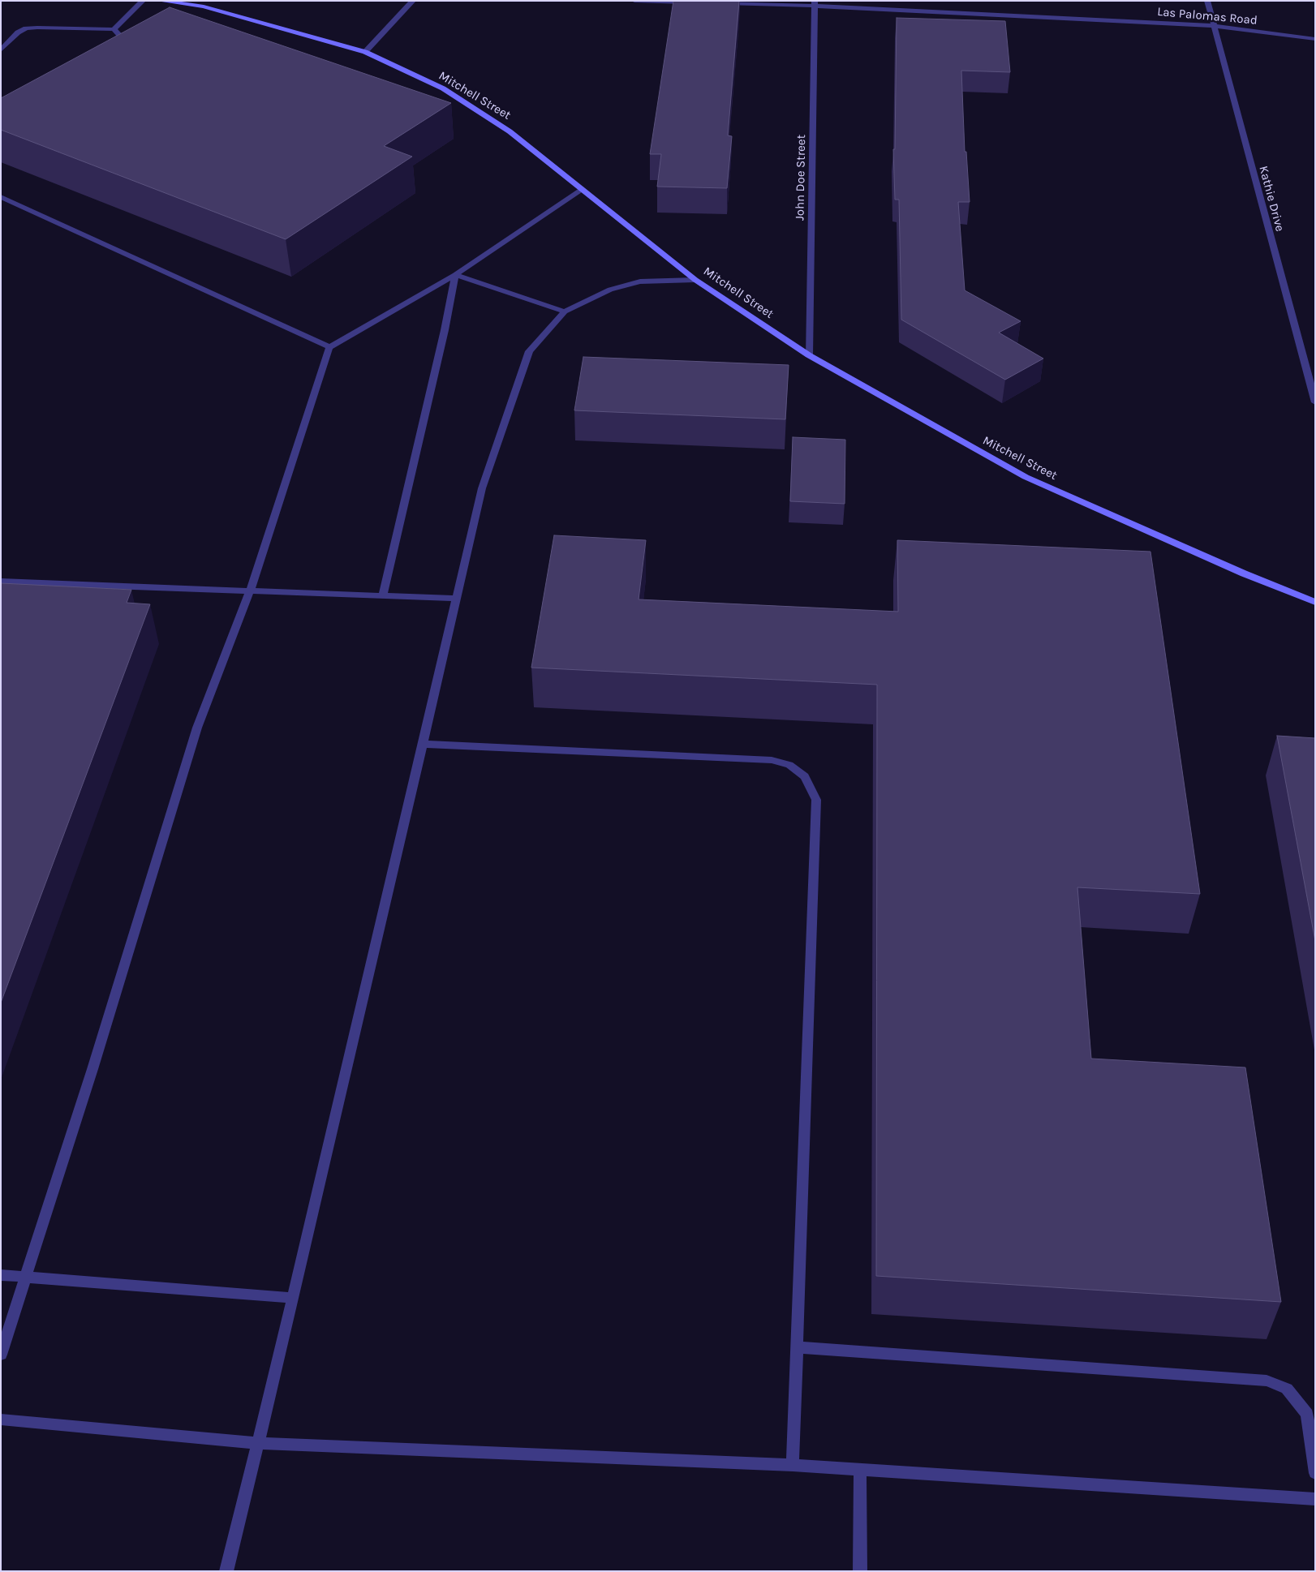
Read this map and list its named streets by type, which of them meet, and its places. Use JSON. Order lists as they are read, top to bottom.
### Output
{
  "streets": {
    "street": [
      "Las Palomas Road",
      "Mitchell Street",
      "John Doe Street",
      "Kathie Drive"
    ]
  },
  "crossings": [
    ["Las Palomas Road", "John Doe Street"],
    ["Las Palomas Road", "Kathie Drive"],
    ["Mitchell Street", "John Doe Street"]
  ]
}
